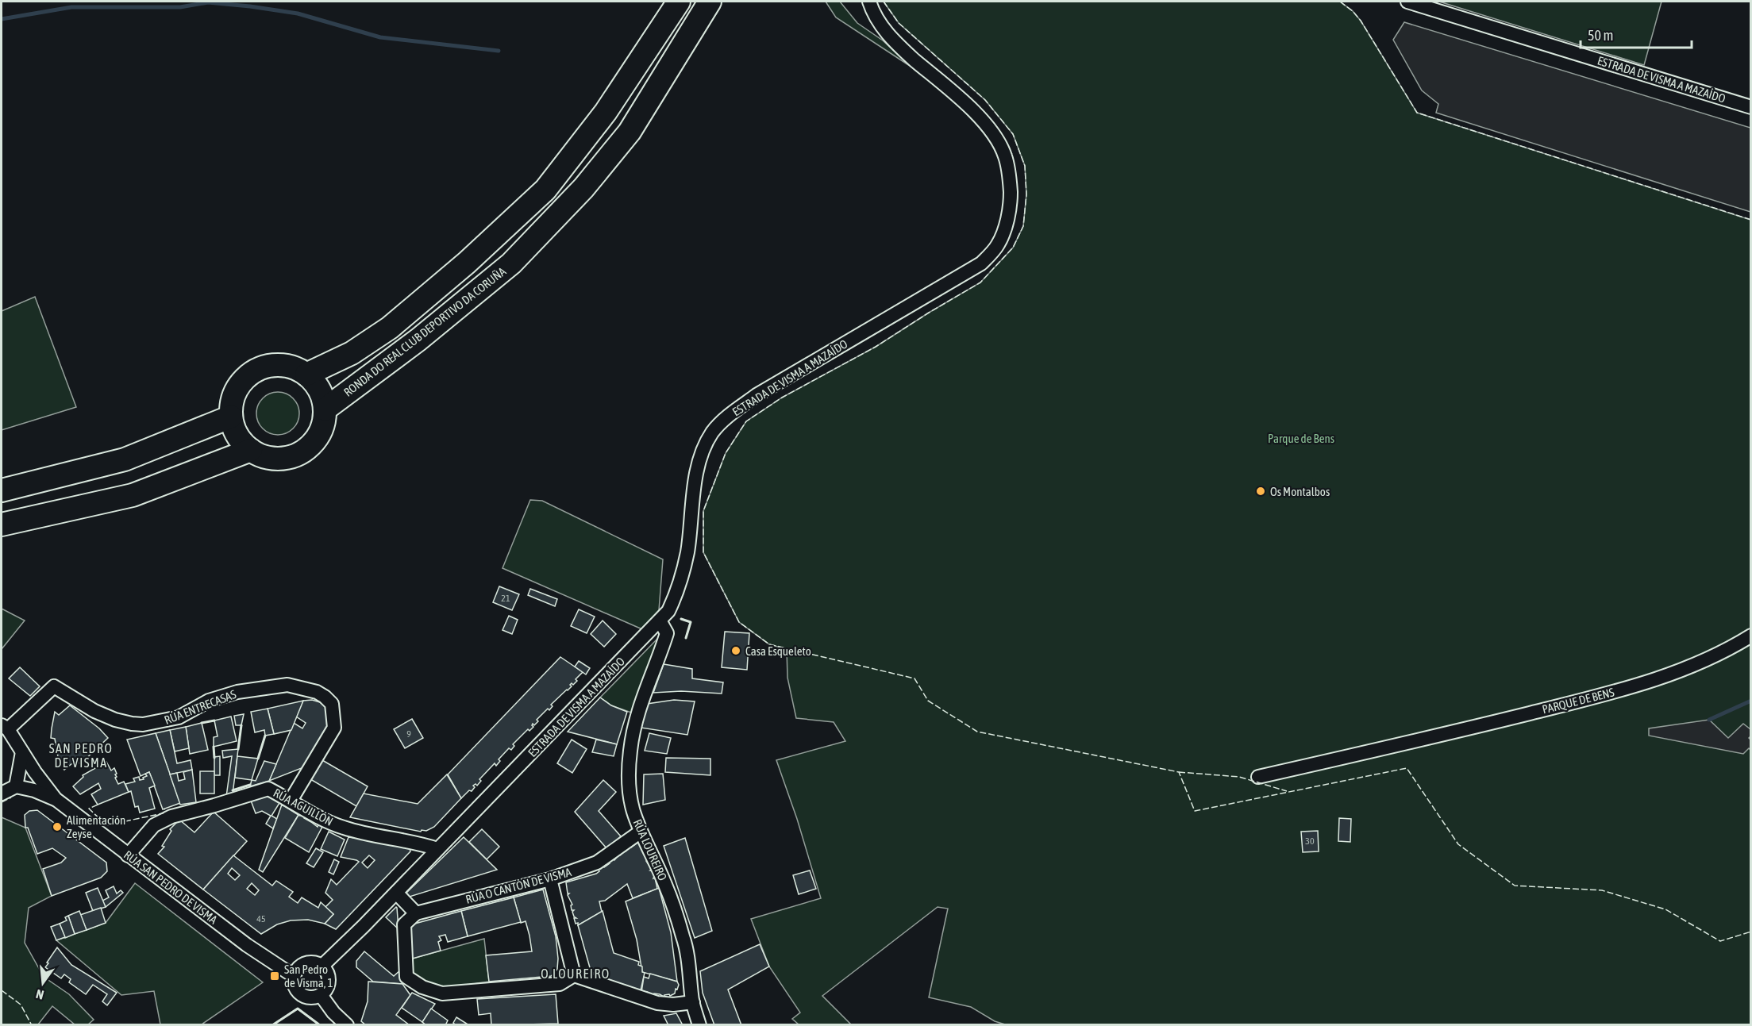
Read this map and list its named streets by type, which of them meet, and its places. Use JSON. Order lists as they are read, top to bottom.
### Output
{
  "streets": {
    "highway": ["RONDA DO REAL CLUB DEPORTIVO DA CORUÑA"],
    "street": [
      "ESTRADA DE VISMA A MAZAÍDO",
      "PARQUE DE BENS",
      "RÚA ENTRECASAS",
      "RÚA AGUILLÓN",
      "RÚA LOUREIRO",
      "RÚA O CANTÓN DE VISMA",
      "RÚA SAN PEDRO DE VISMA"
    ]
  },
  "crossings": [
    ["ESTRADA DE VISMA A MAZAÍDO", "RÚA AGUILLÓN"],
    ["ESTRADA DE VISMA A MAZAÍDO", "RÚA LOUREIRO"],
    ["ESTRADA DE VISMA A MAZAÍDO", "RÚA SAN PEDRO DE VISMA"],
    ["RÚA ENTRECASAS", "RÚA AGUILLÓN"],
    ["RÚA ENTRECASAS", "RÚA SAN PEDRO DE VISMA"],
    ["RÚA AGUILLÓN", "RÚA SAN PEDRO DE VISMA"],
    ["RÚA LOUREIRO", "RÚA O CANTÓN DE VISMA"]
  ],
  "districts": ["SAN PEDRO DE VISMA", "O LOUREIRO"],
  "parks": ["Parque de Bens"],
  "places": {
    "other": ["Os Montalbos", "Casa Esqueleto", "Alimentación Zeyse"],
    "transit": ["San Pedro de Visma, 1"]
  },
  "house_numbers": [
    "21",
    "9",
    "30",
    "45"
  ],
  "scale_bar": "50 m",
  "north": "bottom"
}
